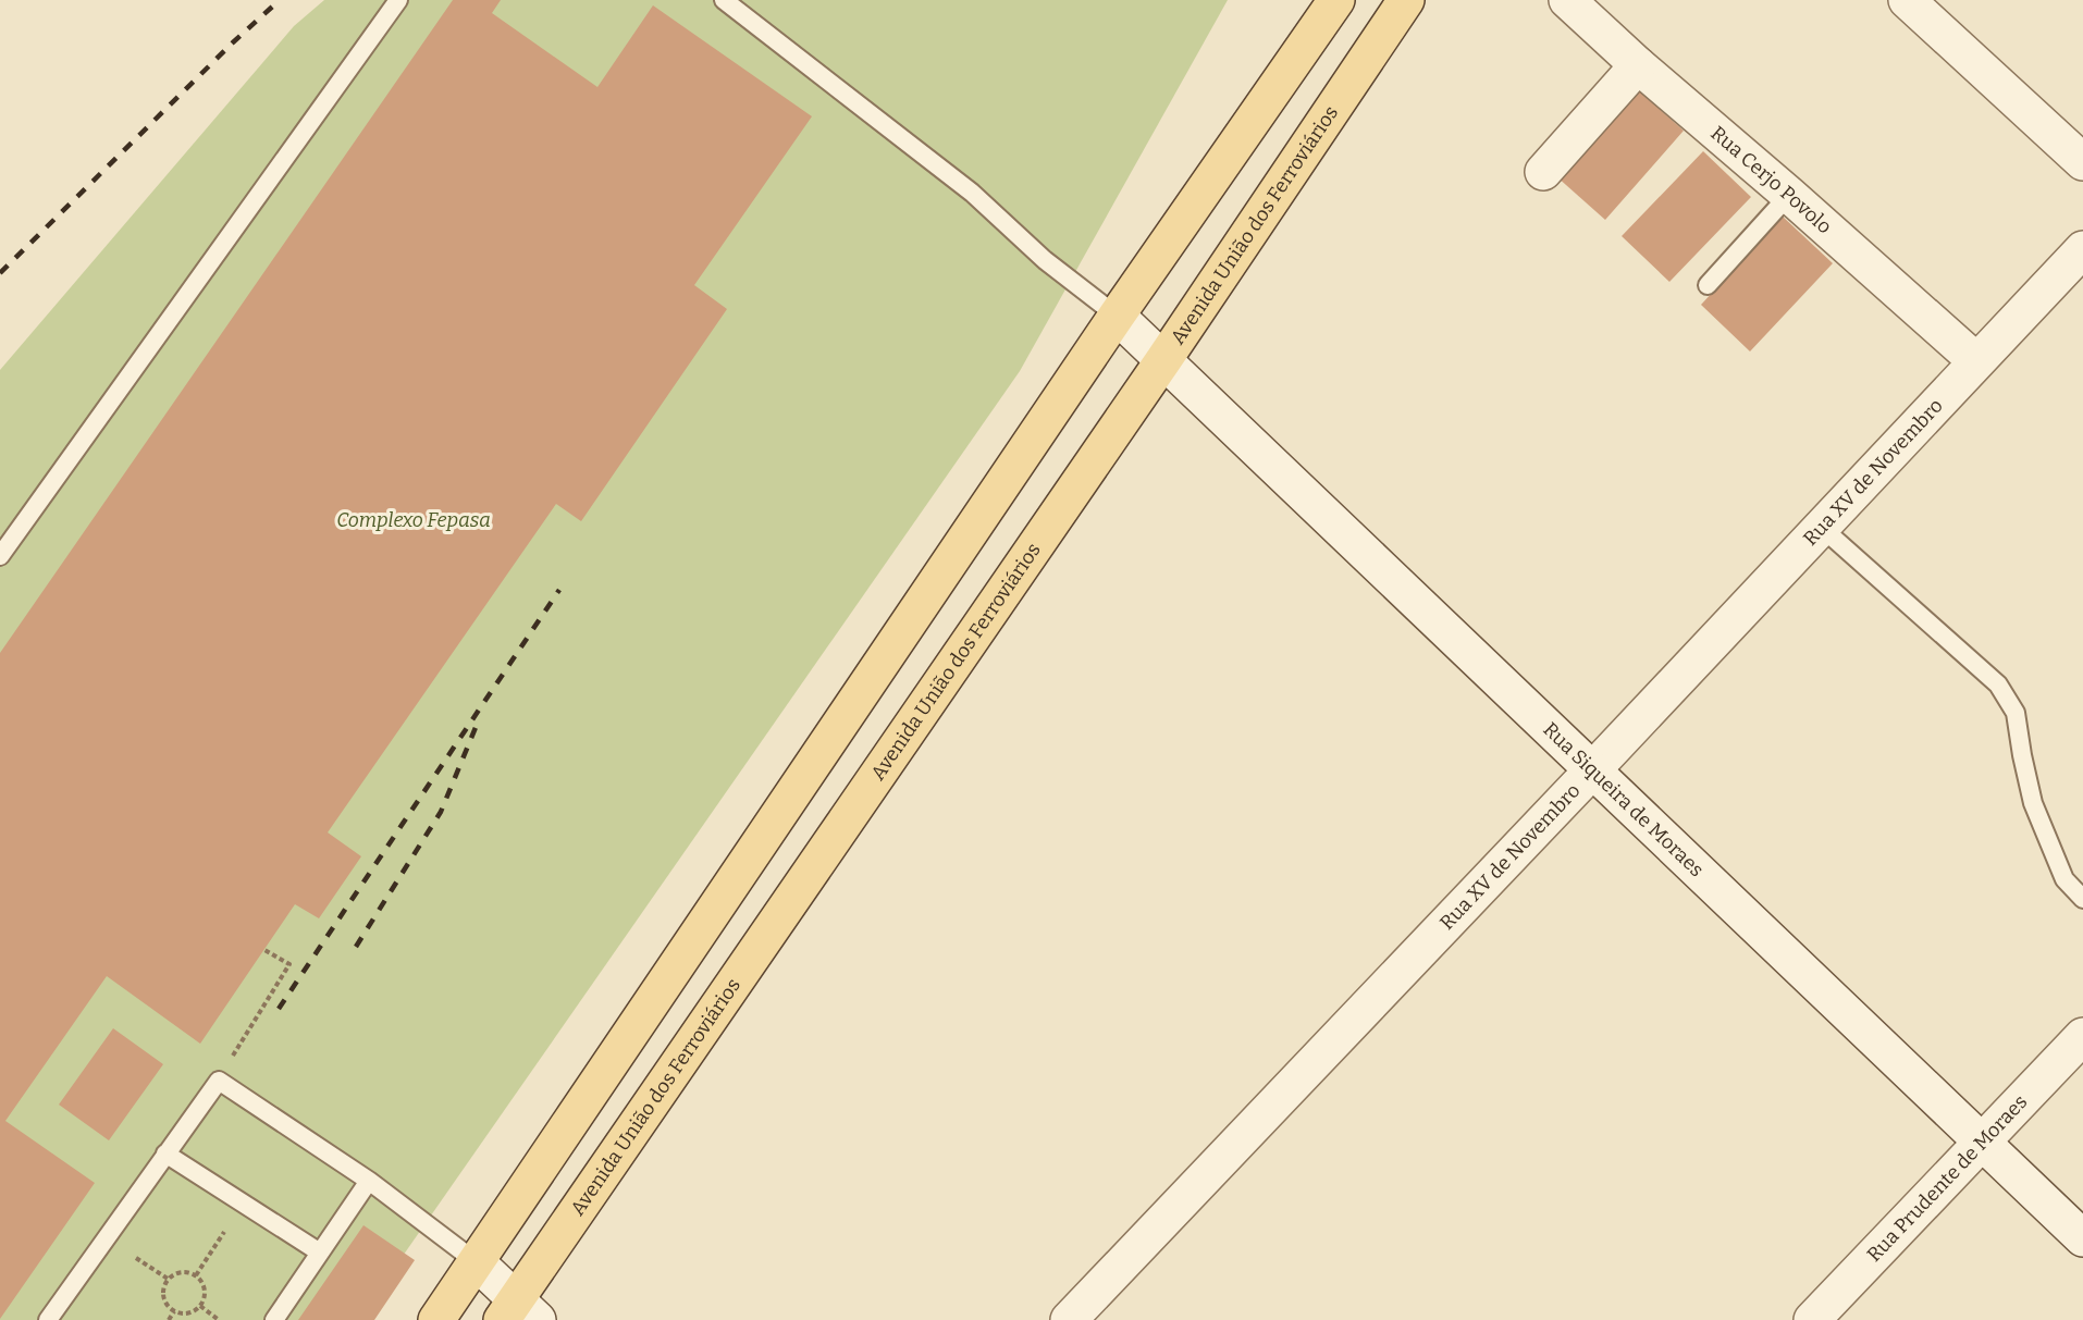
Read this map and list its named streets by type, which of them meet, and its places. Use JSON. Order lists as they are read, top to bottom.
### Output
{
  "streets": {
    "main road": ["Avenida União dos Ferroviários"],
    "street": [
      "Rua Cerjo Povolo",
      "Rua XV de Novembro",
      "Rua Siqueira de Moraes",
      "Rua Prudente de Moraes"
    ]
  },
  "crossings": [
    ["Rua Cerjo Povolo", "Rua XV de Novembro"],
    ["Avenida União dos Ferroviários", "Rua Siqueira de Moraes"],
    ["Rua XV de Novembro", "Rua Siqueira de Moraes"],
    ["Rua Siqueira de Moraes", "Rua Prudente de Moraes"]
  ],
  "parks": ["Complexo Fepasa"]
}
